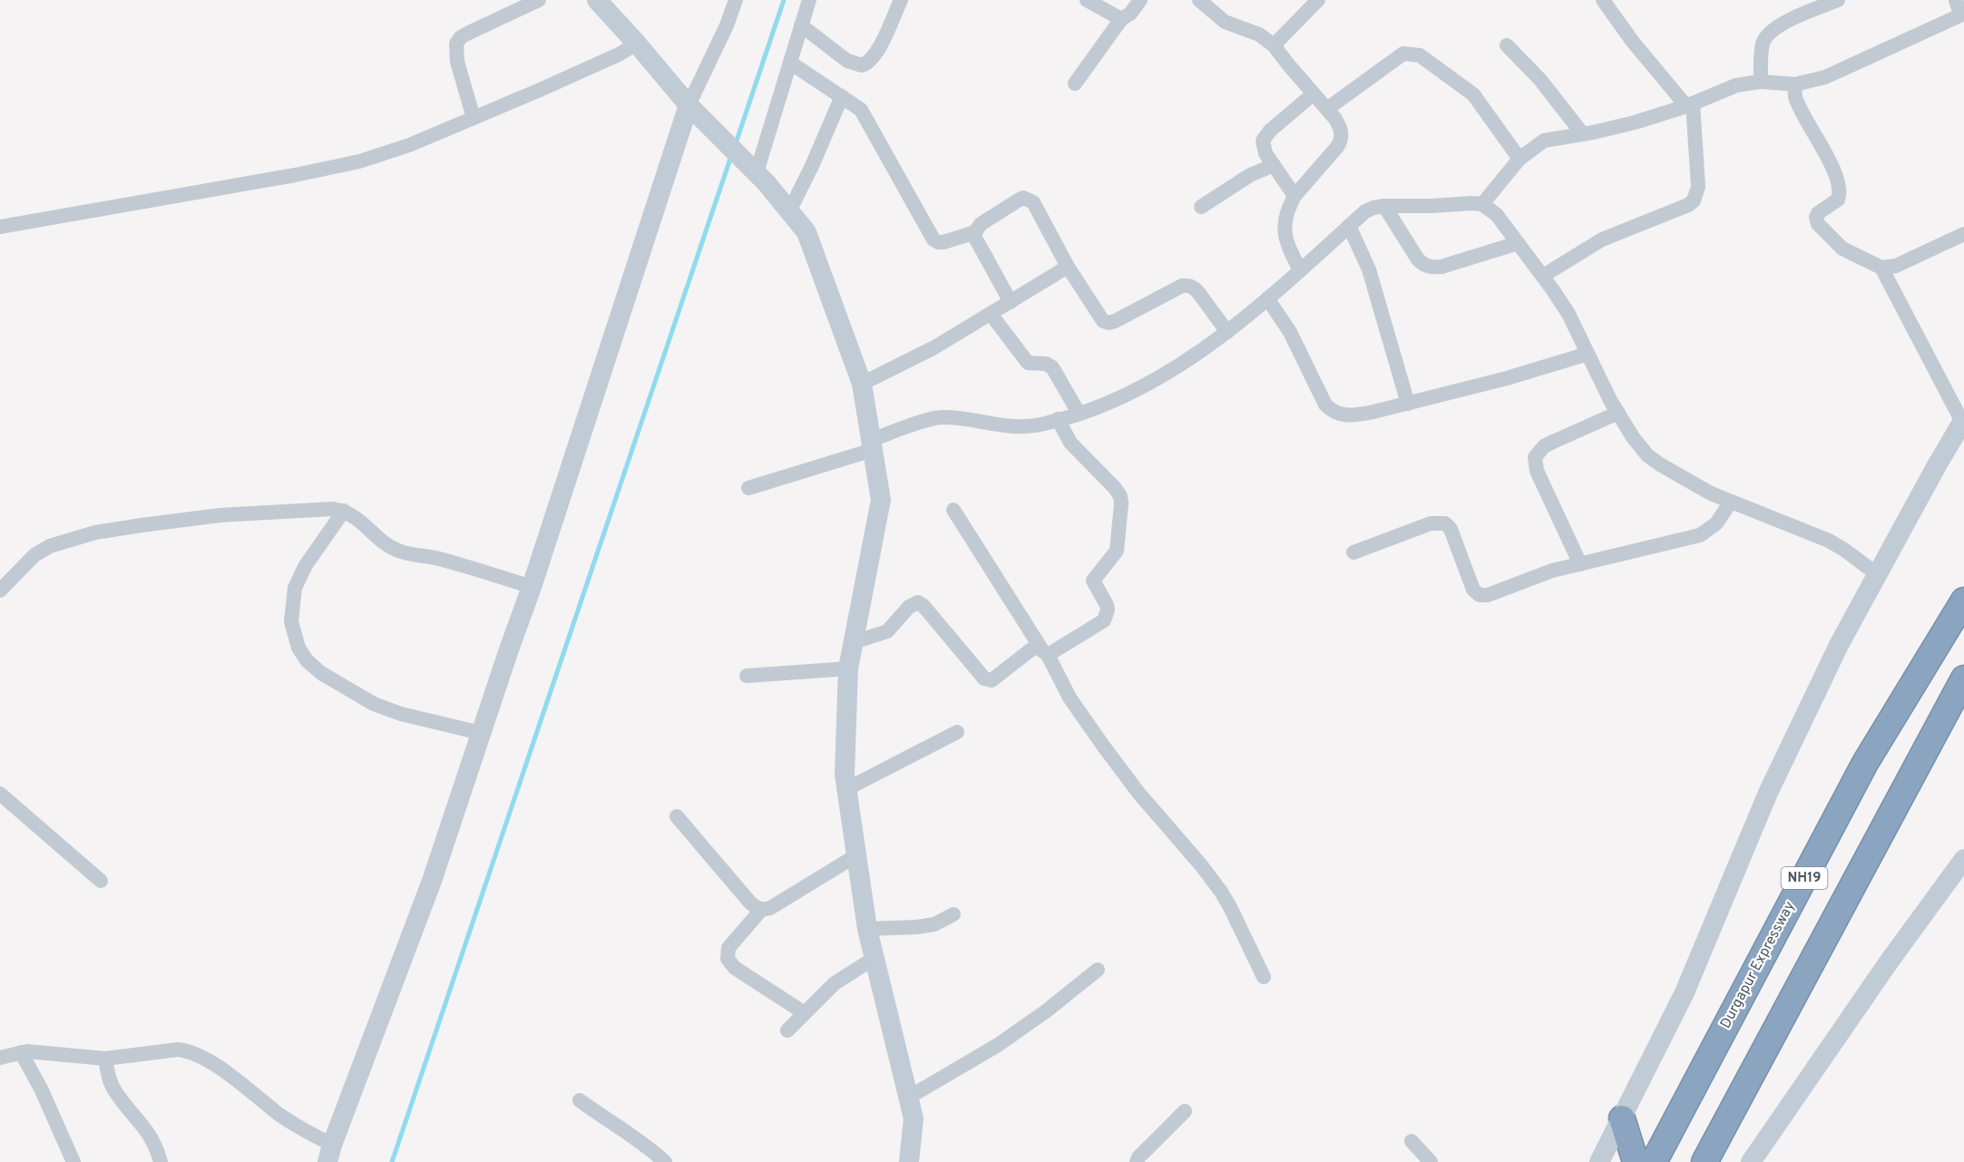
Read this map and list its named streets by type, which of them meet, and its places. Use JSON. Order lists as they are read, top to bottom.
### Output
{
  "streets": {
    "highway": ["NH19", "Durgapur Expressway"]
  }
}
